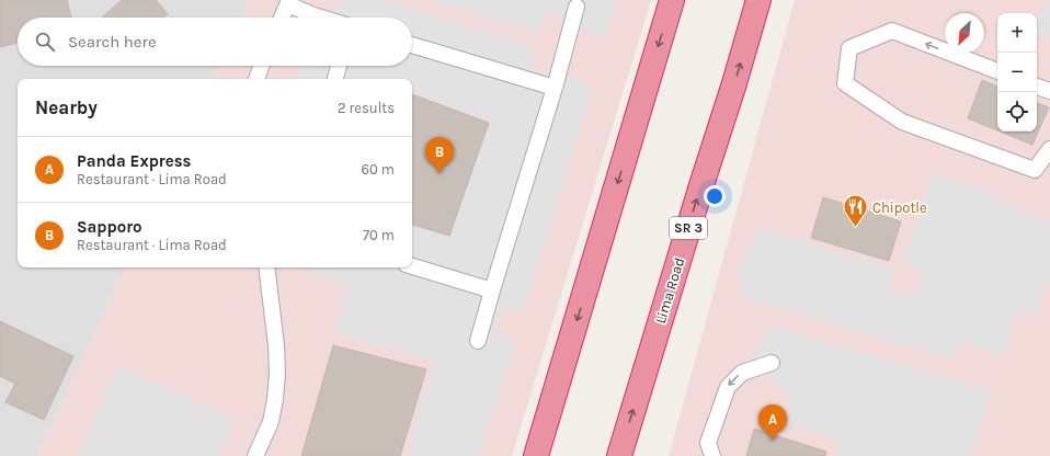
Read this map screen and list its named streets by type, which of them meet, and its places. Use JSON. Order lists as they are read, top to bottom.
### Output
{
  "streets": {
    "highway": ["SR 3", "Lima Road"]
  },
  "places": {
    "restaurant": ["Chipotle"]
  },
  "north": "bottom left",
  "page": {
    "map_buttons": ["+", "−"],
    "search": "Search here",
    "heading": ["Nearby", "2 results"],
    "list": [
      {
        "mark": "A",
        "name": "Panda Express",
        "note": "Restaurant · Lima Road",
        "value": "60 m"
      },
      {
        "mark": "B",
        "name": "Sapporo",
        "note": "Restaurant · Lima Road",
        "value": "70 m"
      }
    ],
    "pins": ["B", "A"]
  }
}
